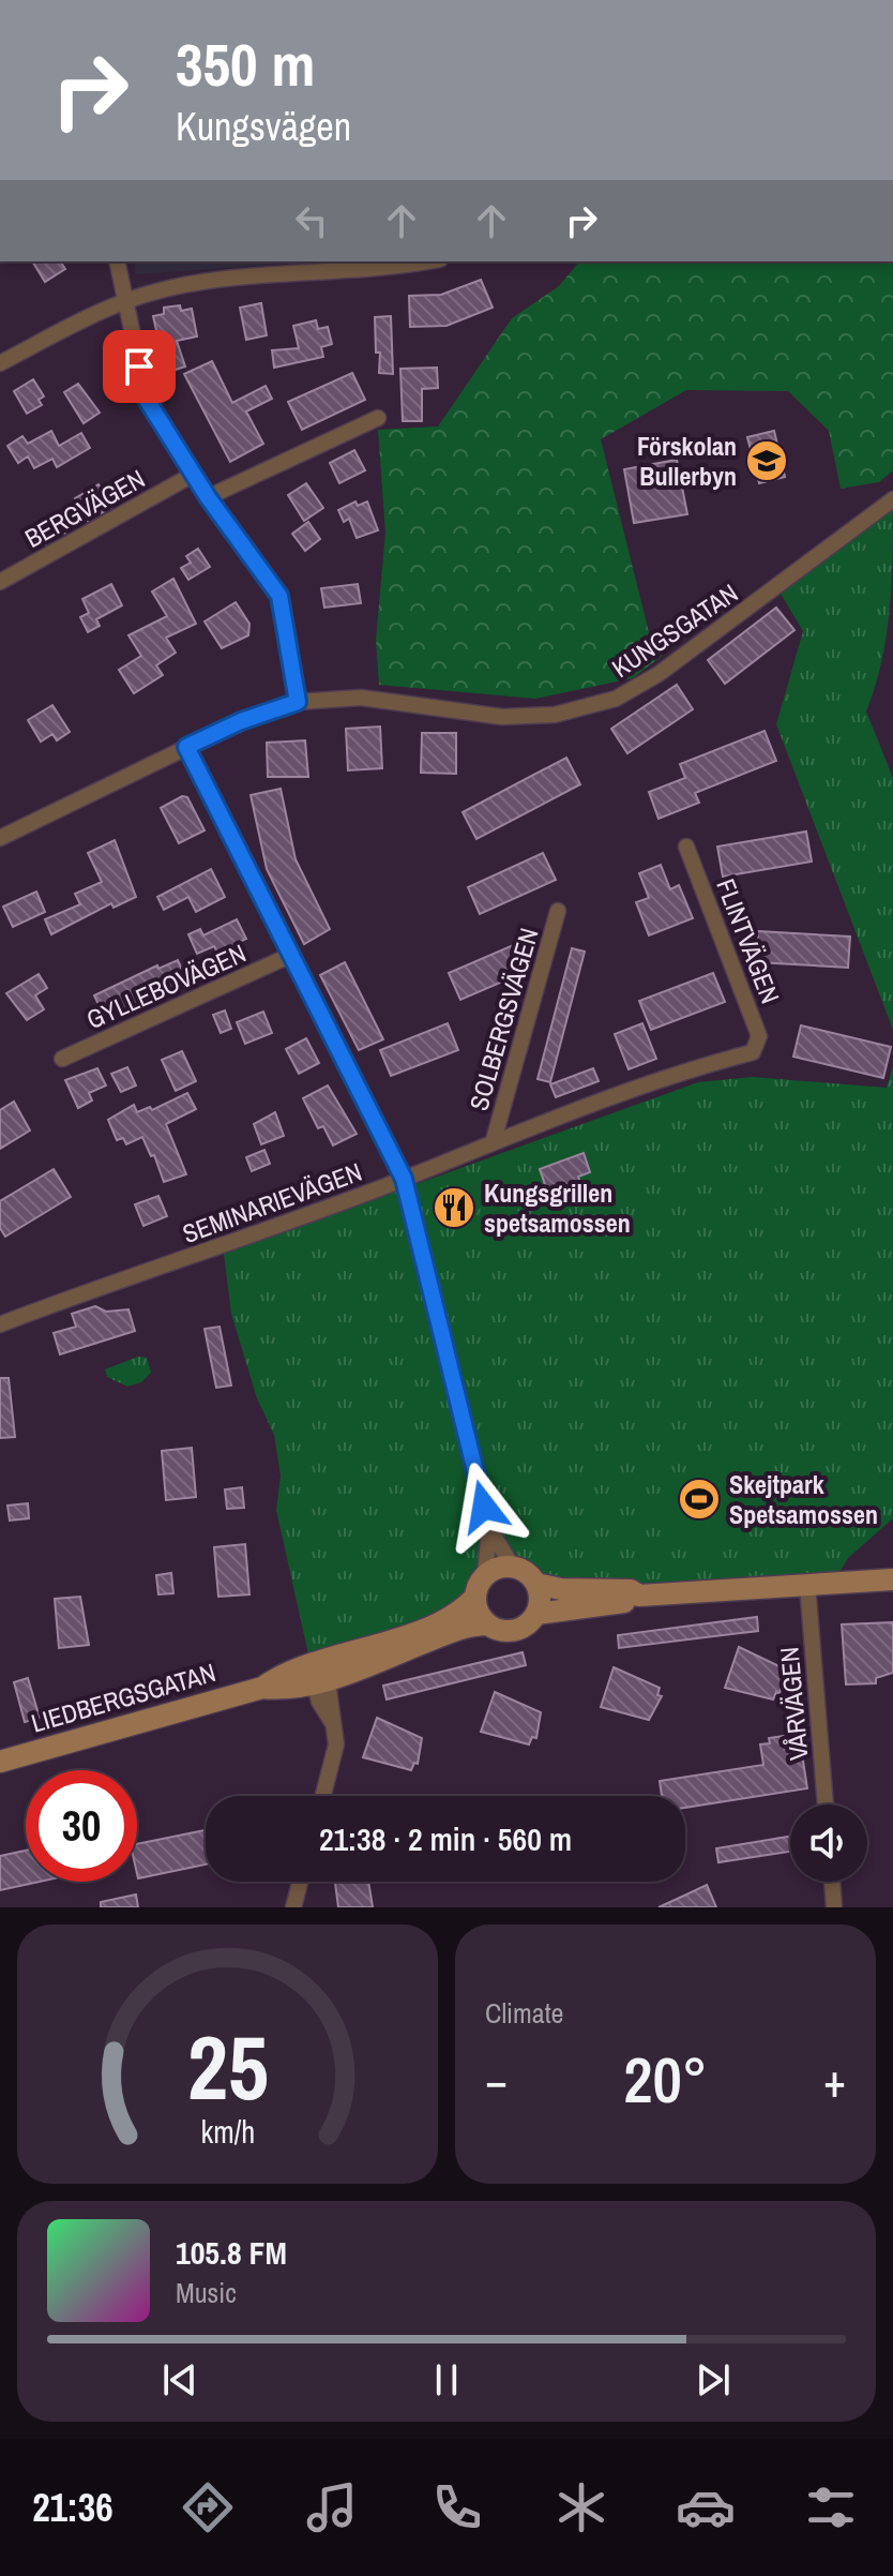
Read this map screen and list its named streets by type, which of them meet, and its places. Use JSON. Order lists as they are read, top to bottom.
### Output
{
  "streets": {
    "street": [
      "BERGVÄGEN",
      "KUNGSGATAN",
      "FLINTVÄGEN",
      "GYLLEBOVÄGEN",
      "SOLBERGSVÄGEN",
      "SEMINARIEVÄGEN",
      "LIEDBERGSGATAN",
      "VÅRVÄGEN"
    ]
  },
  "crossings": [
    ["FLINTVÄGEN", "SEMINARIEVÄGEN"],
    ["SOLBERGSVÄGEN", "SEMINARIEVÄGEN"]
  ],
  "places": {
    "school or university": ["Förskolan Bullerbyn"],
    "restaurant": ["Kungsgrillen spetsamossen"],
    "sports": ["Skejtpark Spetsamossen"]
  },
  "page": {
    "turn": ["350 m", "Kungsvägen"],
    "limit": "30",
    "trip": "21:38 · 2 min · 560 m",
    "tile": "Climate",
    "heat": ["−", "20°", "+"],
    "song": ["105.8 FM", "Music"],
    "tabs": "21:36",
    "gauge": ["25", "km/h"]
  }
}
